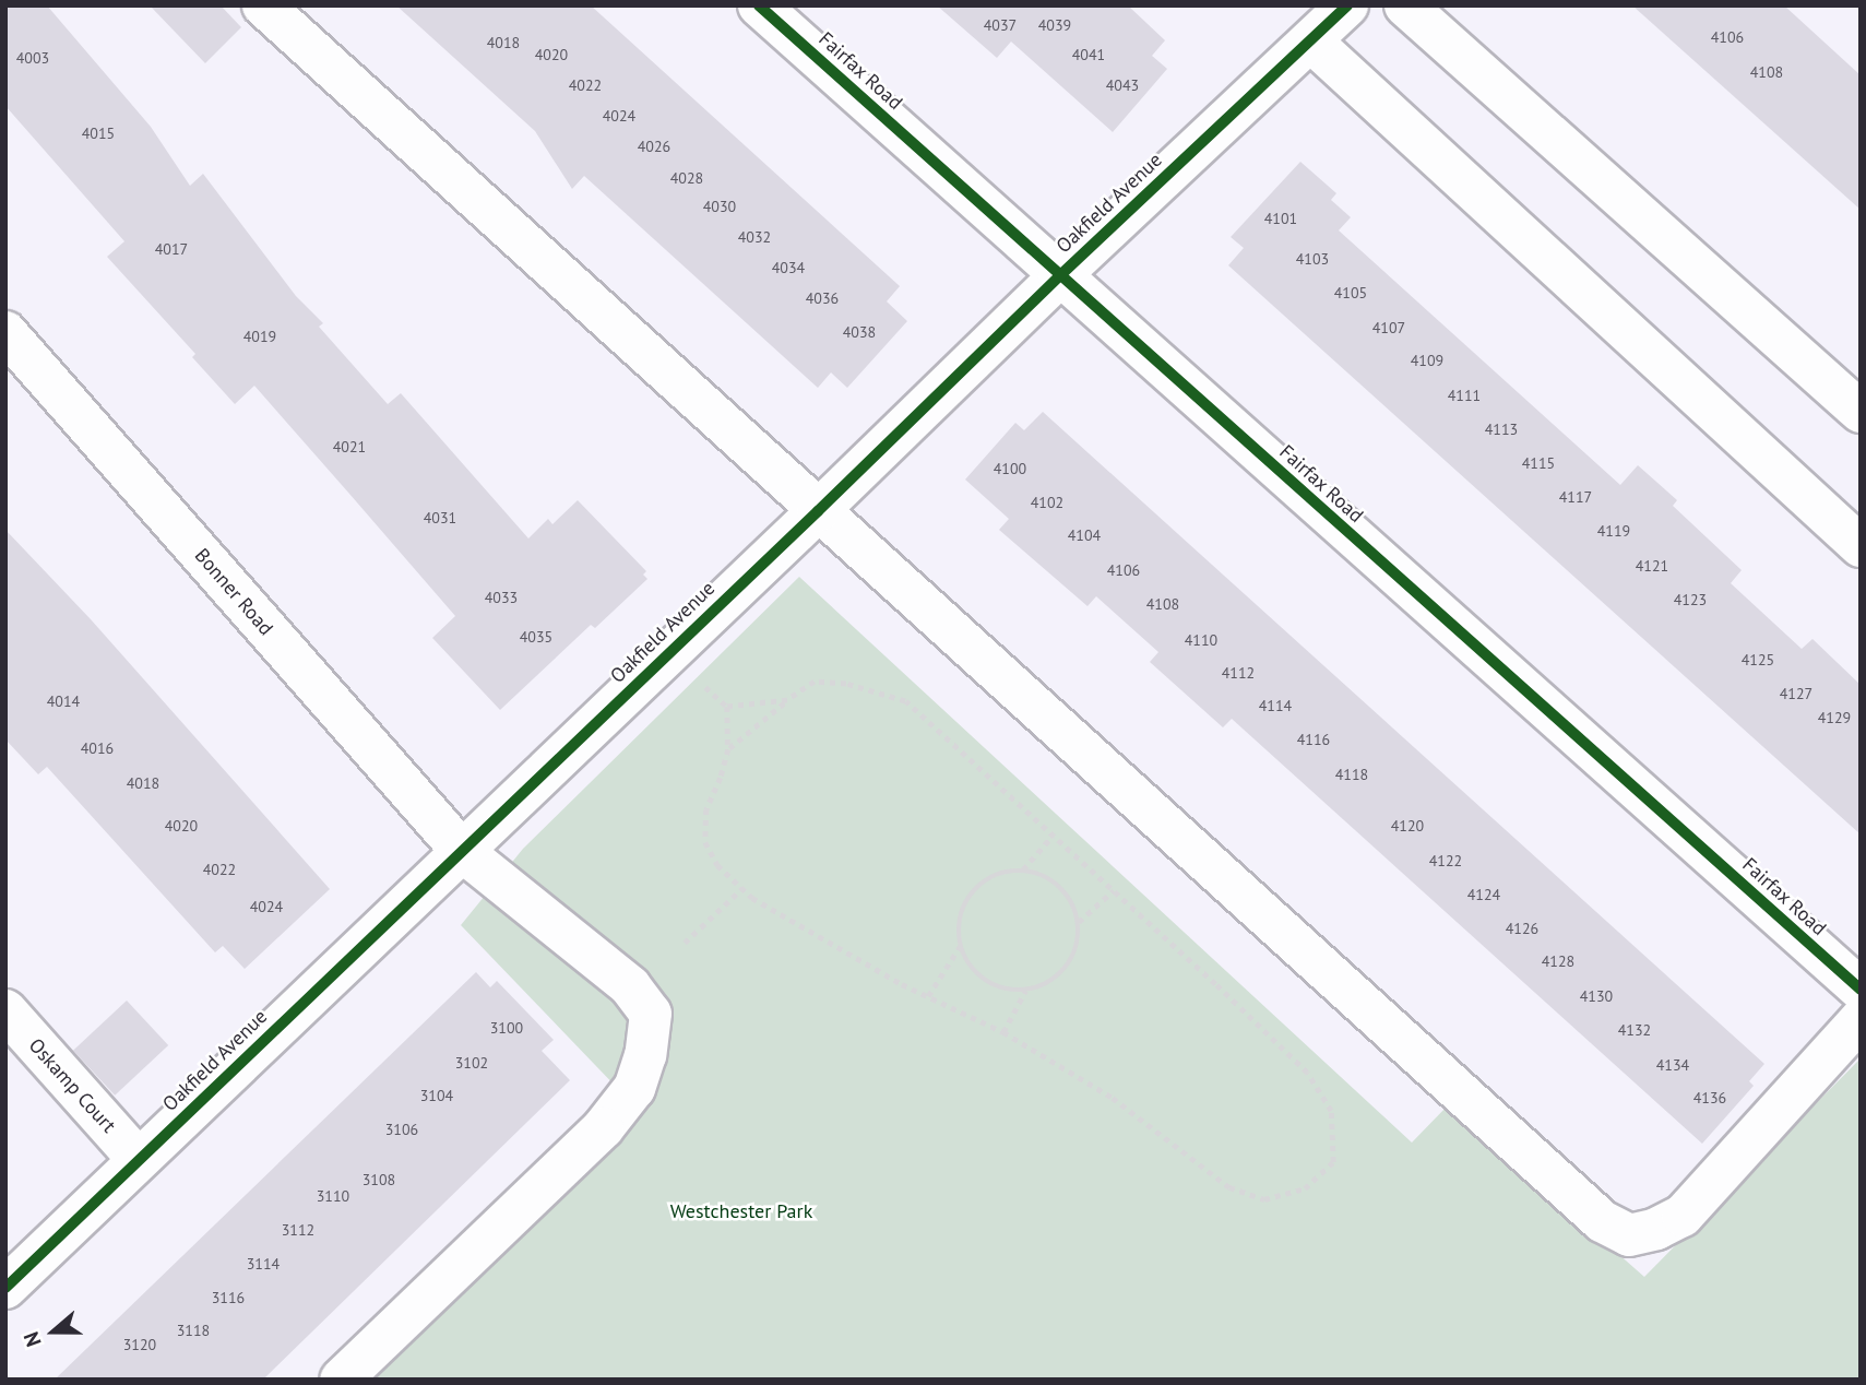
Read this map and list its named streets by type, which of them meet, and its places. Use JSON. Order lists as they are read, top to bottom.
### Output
{
  "streets": {
    "street": [
      "Fairfax Road",
      "Oakfield Avenue",
      "Bonner Road",
      "Oskamp Court"
    ]
  },
  "crossings": [
    ["Fairfax Road", "Oakfield Avenue"],
    ["Oakfield Avenue", "Bonner Road"],
    ["Oakfield Avenue", "Oskamp Court"]
  ],
  "parks": ["Westchester Park"],
  "house_numbers": [
    "4037",
    "4039",
    "4106",
    "4018",
    "4020",
    "4041",
    "4003",
    "4108",
    "4022",
    "4043",
    "4024",
    "4015",
    "4026",
    "4028",
    "4030",
    "4101",
    "4032",
    "4017",
    "4103",
    "4034",
    "4105",
    "4036",
    "4107",
    "4038",
    "4019",
    "4109",
    "4111",
    "4113",
    "4021",
    "4115",
    "4100",
    "4117",
    "4102",
    "4031",
    "4119",
    "4104",
    "4121",
    "4106",
    "4033",
    "4123",
    "4108",
    "4035",
    "4110",
    "4125",
    "4112",
    "4127",
    "4014",
    "4114",
    "4129",
    "4116",
    "4016",
    "4118",
    "4018",
    "4020",
    "4120",
    "4122",
    "4022",
    "4124",
    "4024",
    "4126",
    "4128",
    "4130",
    "3100",
    "4132",
    "3102",
    "4134",
    "3104",
    "4136",
    "3106",
    "3108",
    "3110",
    "3112",
    "3114",
    "3116",
    "3118",
    "3120"
  ],
  "north": "left"
}
